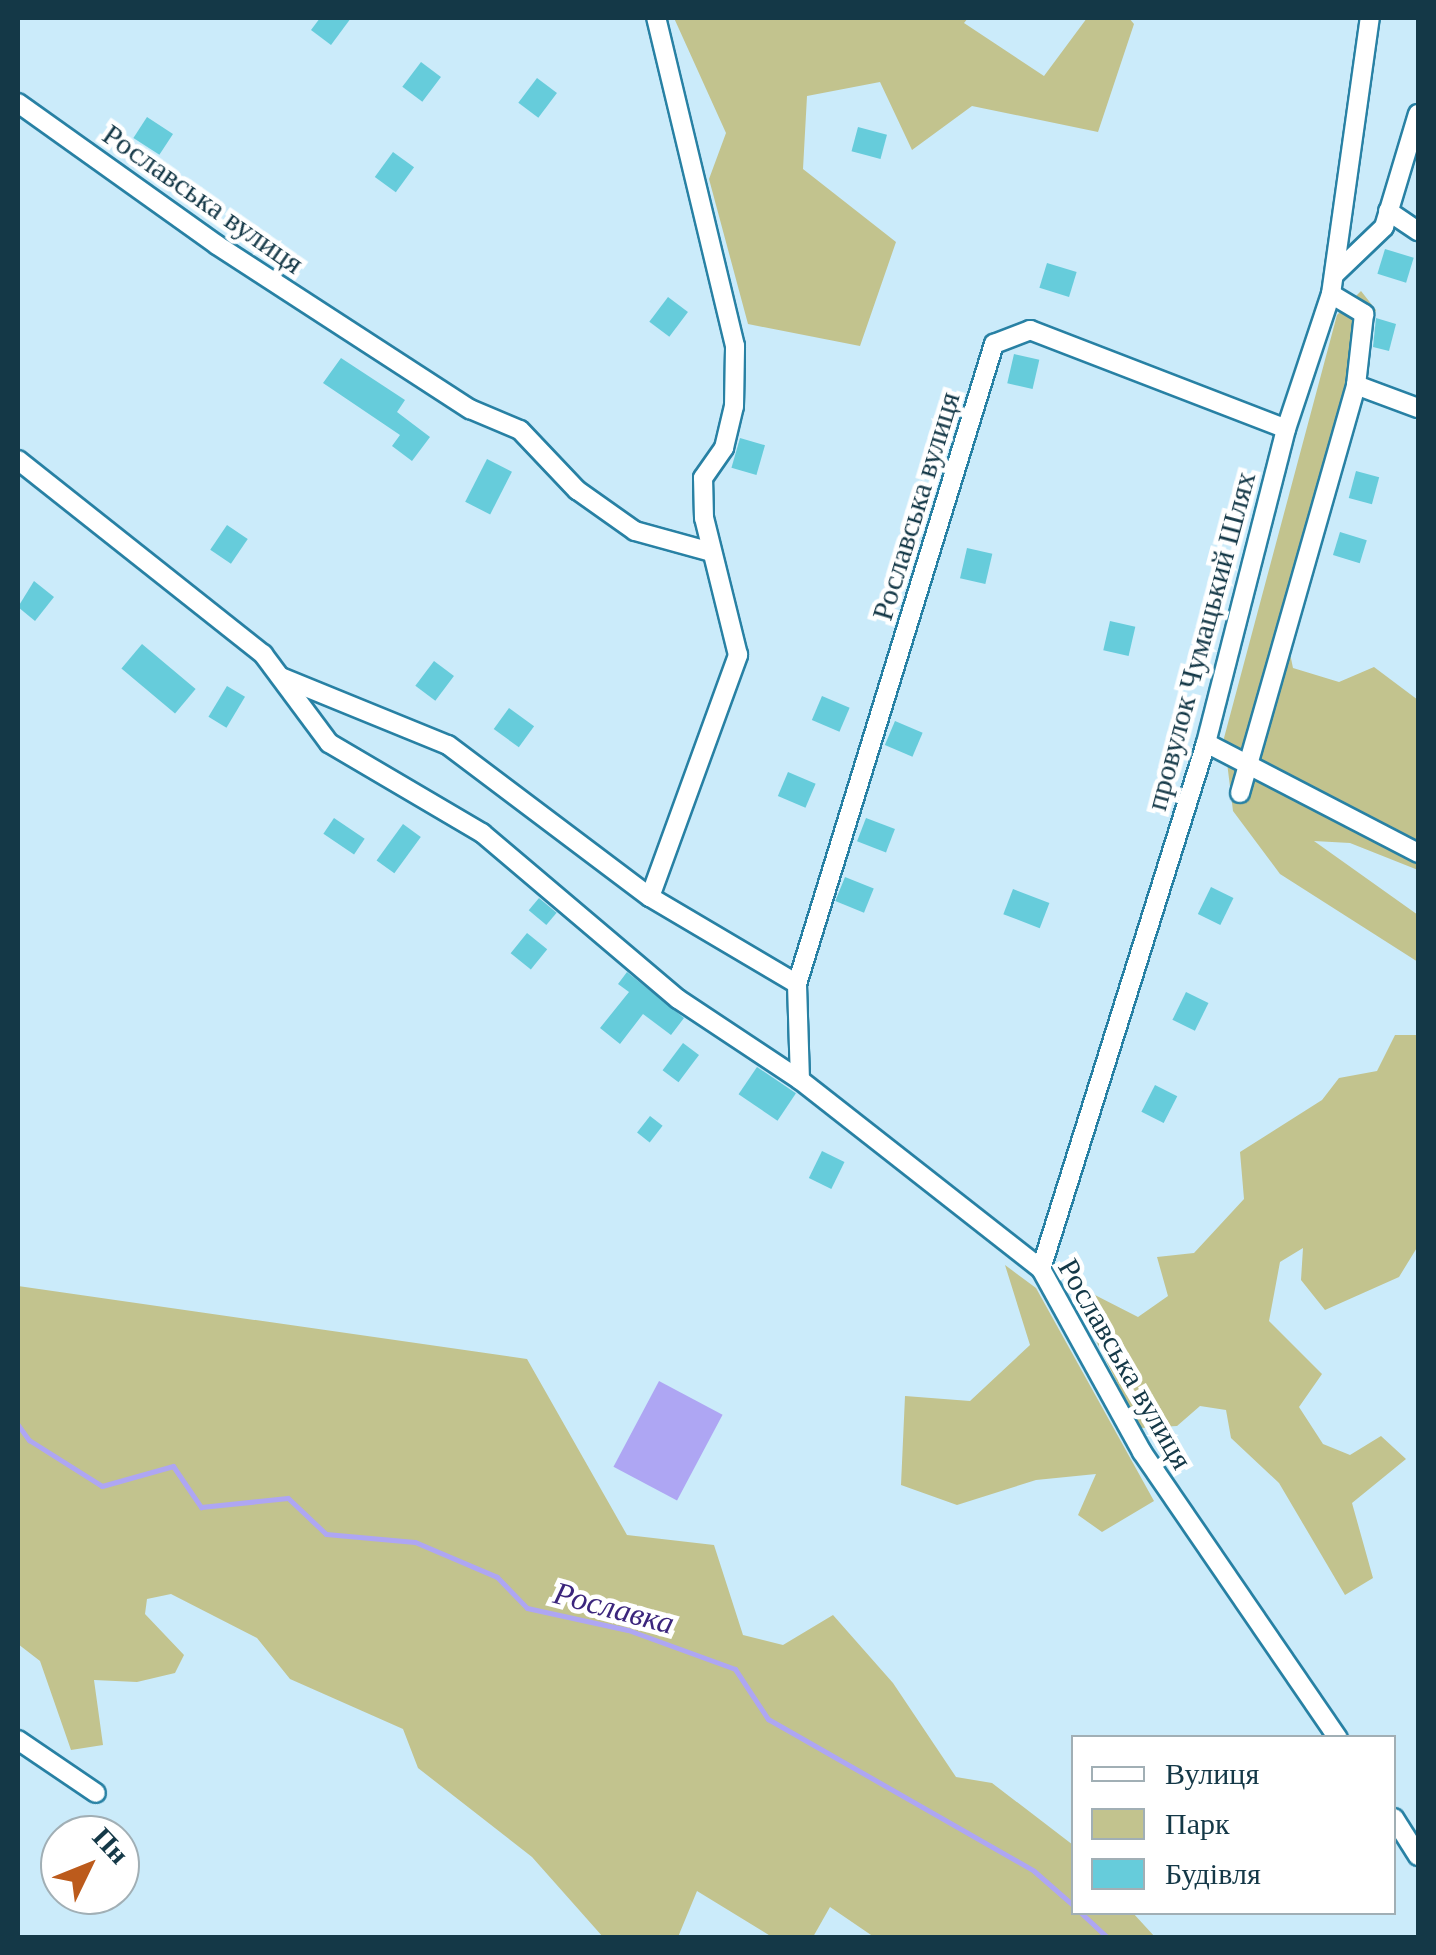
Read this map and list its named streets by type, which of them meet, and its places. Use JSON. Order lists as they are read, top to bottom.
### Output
{
  "streets": {
    "street": ["Рославська вулиця", "провулок Чумацький Шлях"]
  },
  "crossings": [
    ["Рославська вулиця", "провулок Чумацький Шлях"]
  ],
  "water": ["Рославка"],
  "legend": ["Вулиця", "Парк", "Будівля"],
  "north": "top right"
}
